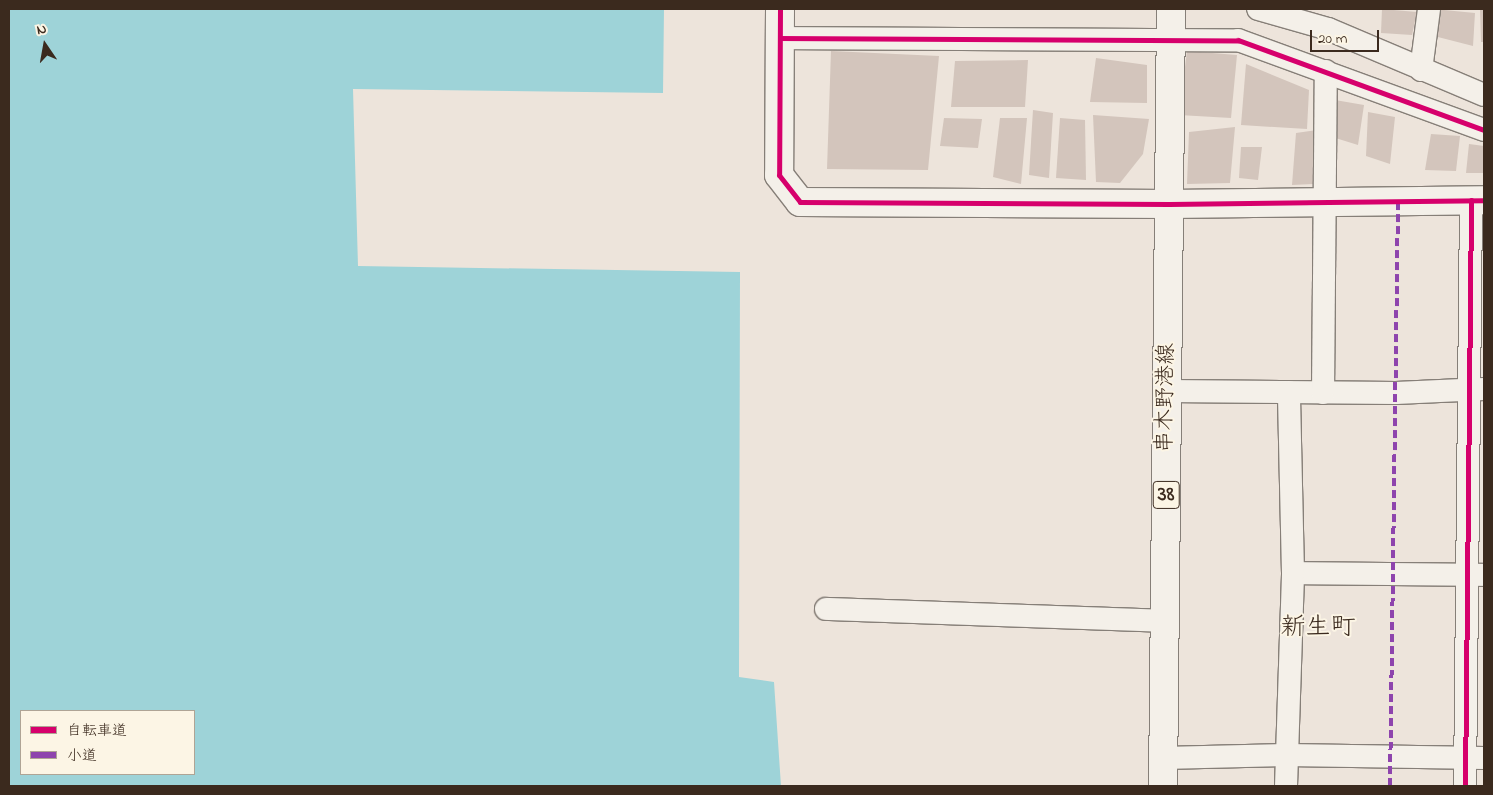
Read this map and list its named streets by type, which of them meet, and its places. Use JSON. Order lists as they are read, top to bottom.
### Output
{
  "streets": {
    "street": ["串木野港線", "38"]
  },
  "districts": ["新生町"],
  "legend": ["自転車道", "小道"],
  "scale_bar": "20 m",
  "north": "top"
}
